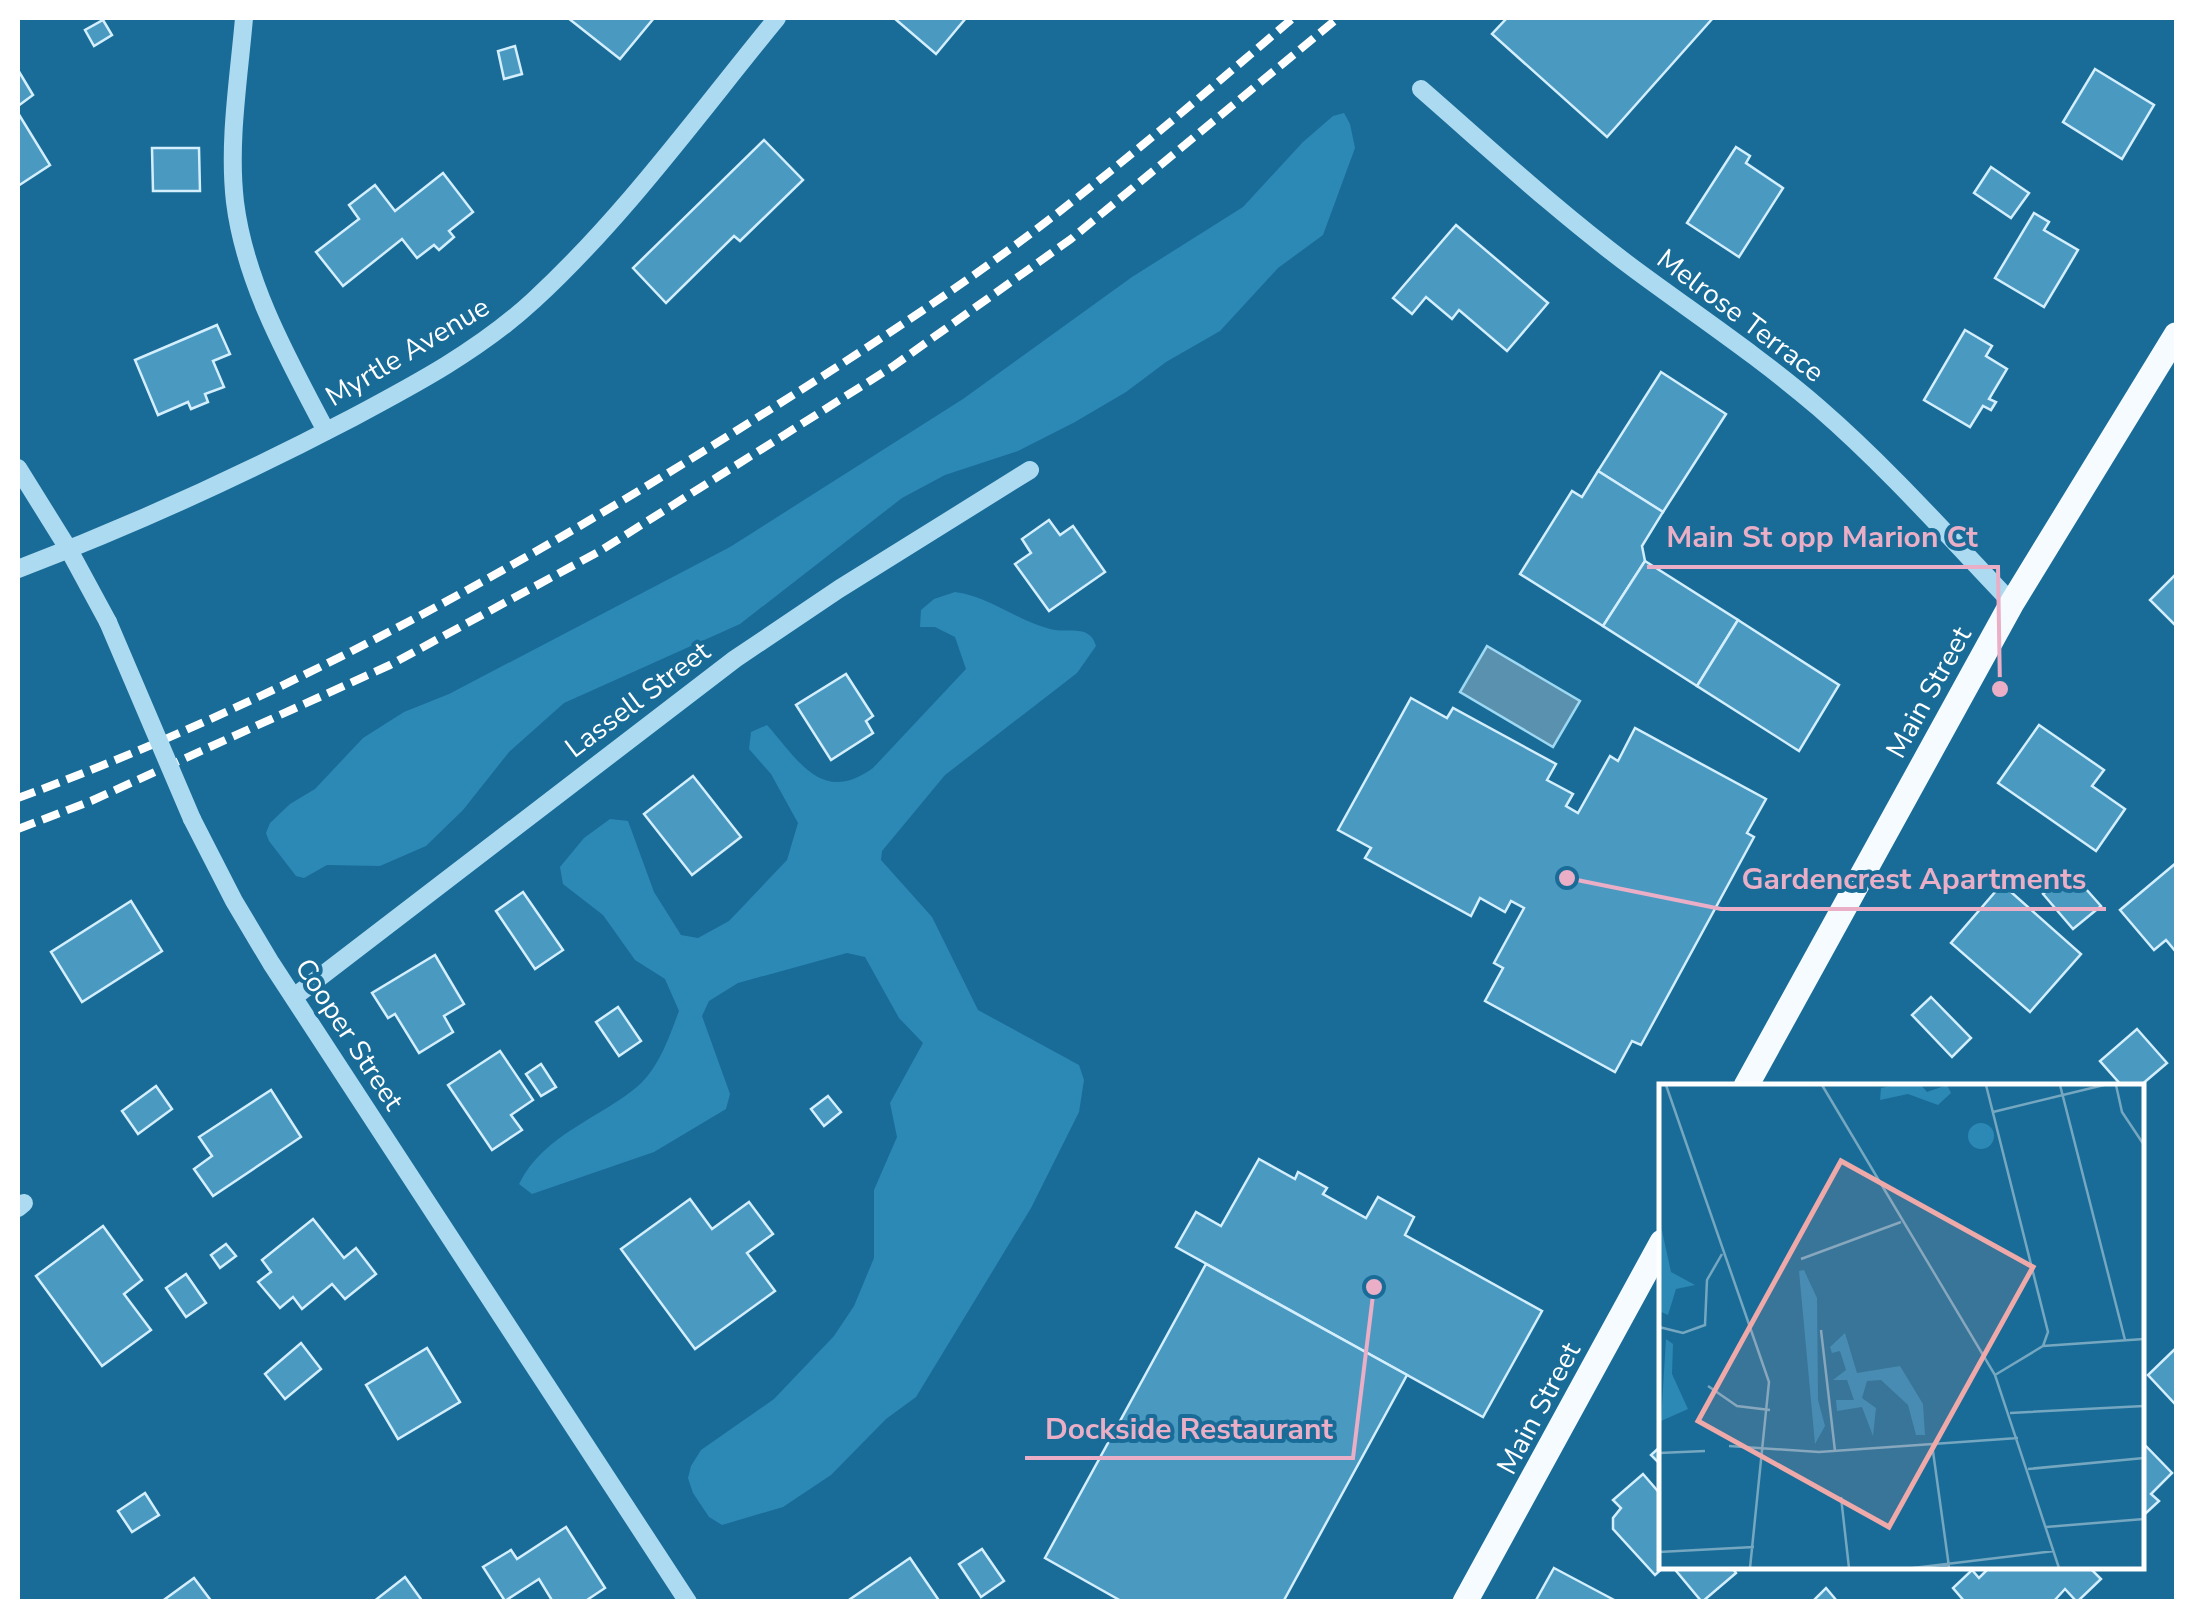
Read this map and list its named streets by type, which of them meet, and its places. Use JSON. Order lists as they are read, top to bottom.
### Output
{
  "streets": {
    "main road": ["Main Street"],
    "street": [
      "Melrose Terrace",
      "Myrtle Avenue",
      "Lassell Street",
      "Cooper Street"
    ]
  },
  "crossings": [
    ["Melrose Terrace", "Main Street"],
    ["Myrtle Avenue", "Cooper Street"],
    ["Lassell Street", "Cooper Street"]
  ],
  "places": ["Main St opp Marion Ct", "Gardencrest Apartments", "Dockside Restaurant"]
}
